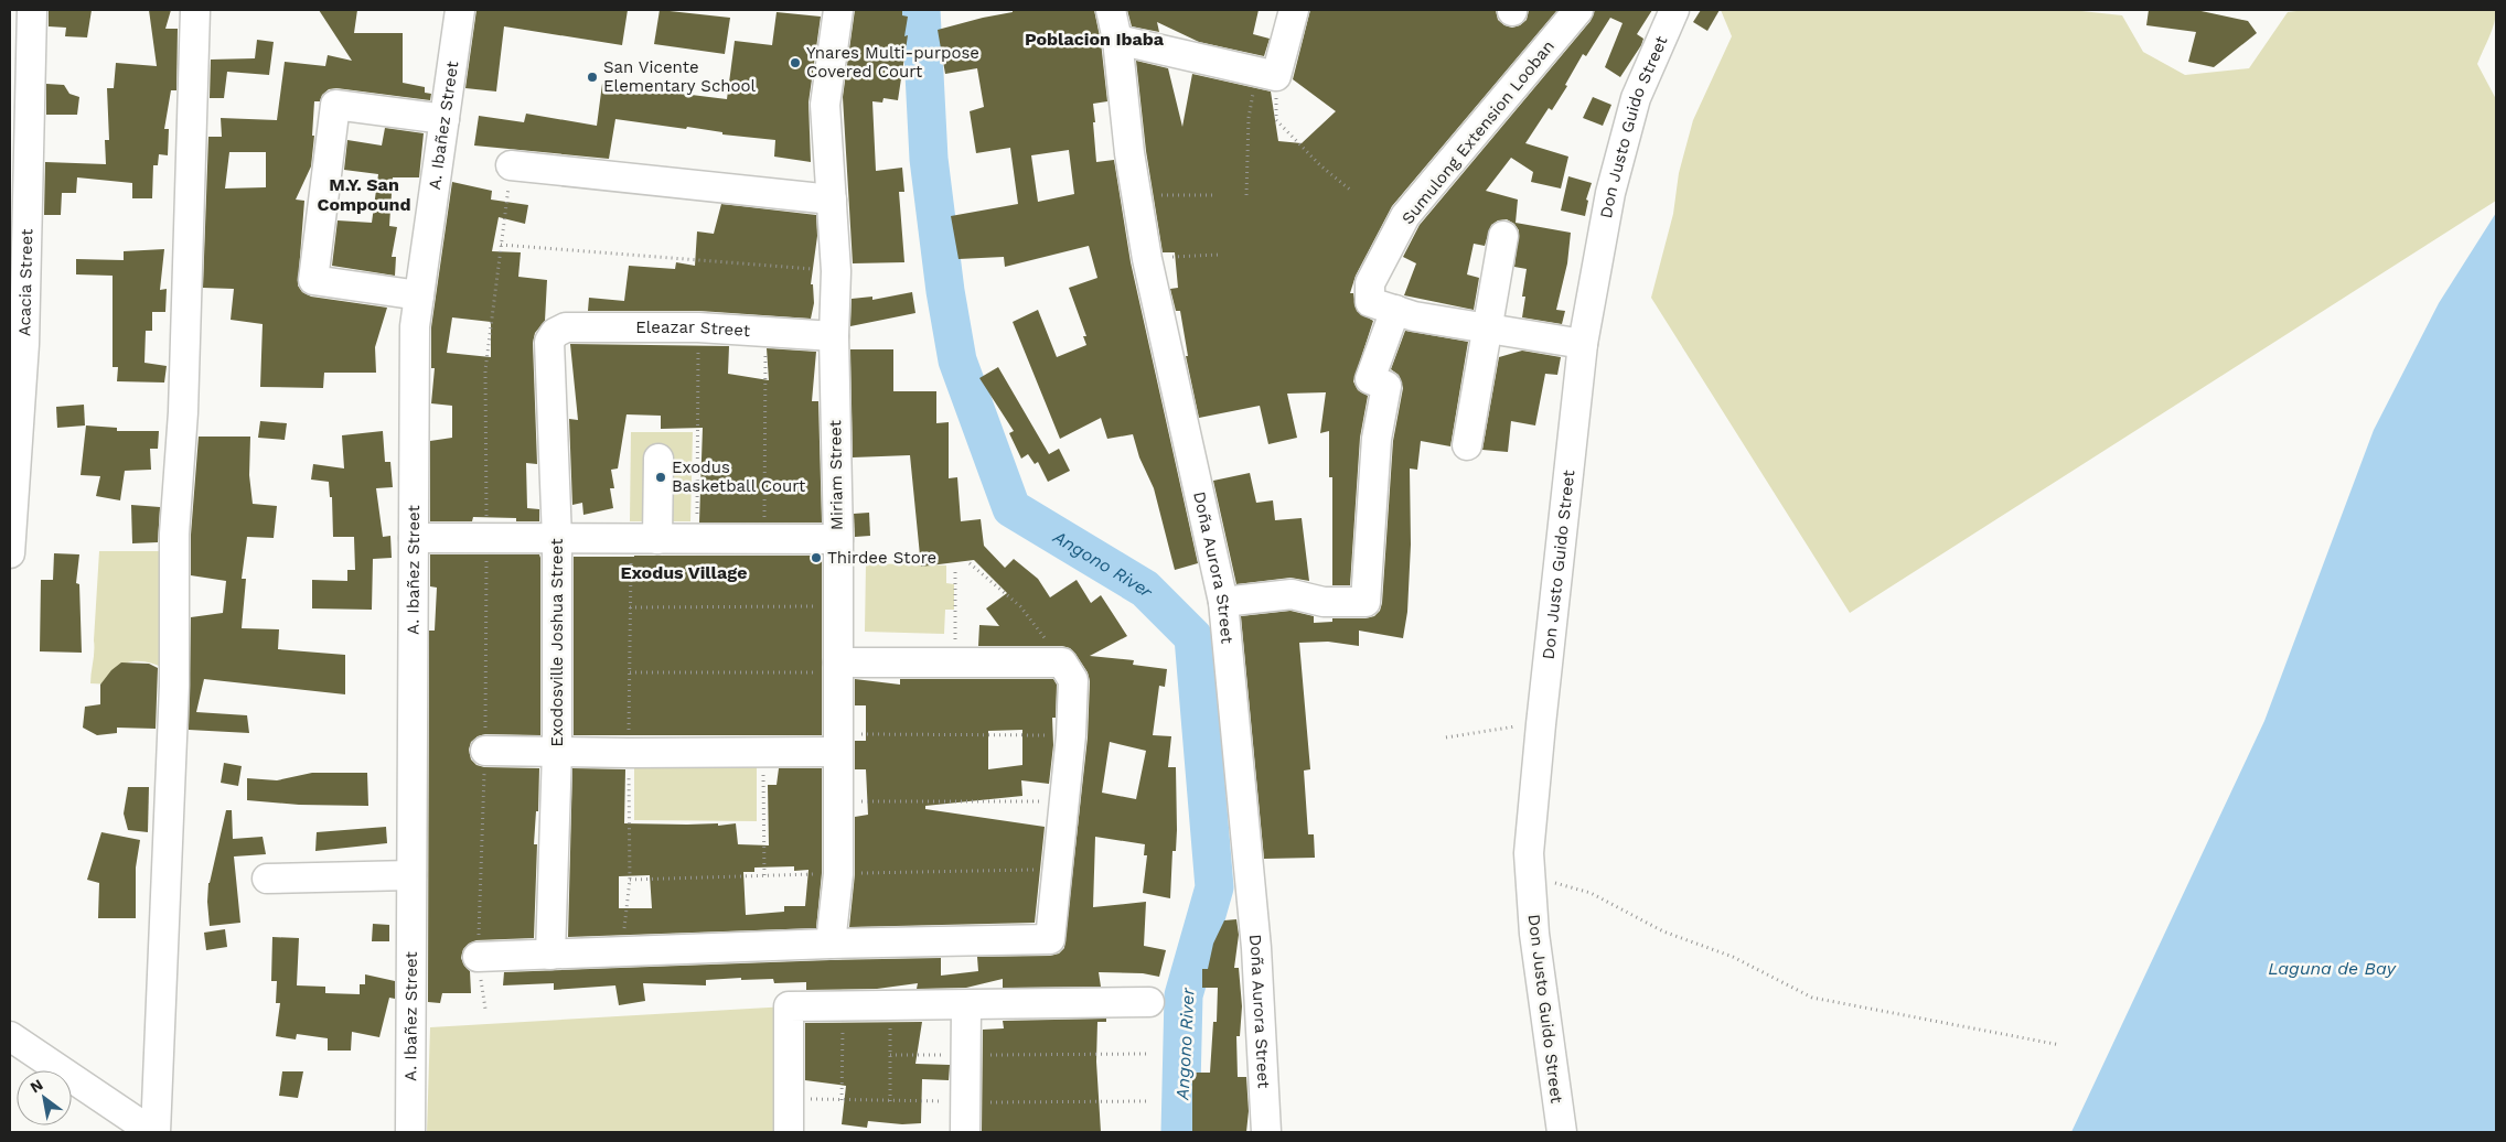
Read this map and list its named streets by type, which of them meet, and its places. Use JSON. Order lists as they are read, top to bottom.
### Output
{
  "streets": {
    "street": [
      "A. Ibañez Street",
      "Don Justo Guido Street",
      "Sumulong Extension Looban",
      "Acacia Street",
      "Eleazar Street",
      "Miriam Street",
      "Doña Aurora Street",
      "Exodosville Joshua Street"
    ]
  },
  "crossings": [
    ["Don Justo Guido Street", "Sumulong Extension Looban"],
    ["Eleazar Street", "Miriam Street"],
    ["Eleazar Street", "Exodosville Joshua Street"]
  ],
  "districts": ["Poblacion Ibaba", "M.Y. San Compound", "Exodus Village"],
  "water": ["Angono River", "Laguna de Bay"],
  "places": [
    "Ynares Multi-purpose Covered Court",
    "San Vicente Elementary School",
    "Exodus Basketball Court",
    "Thirdee Store"
  ],
  "north": "top left"
}
